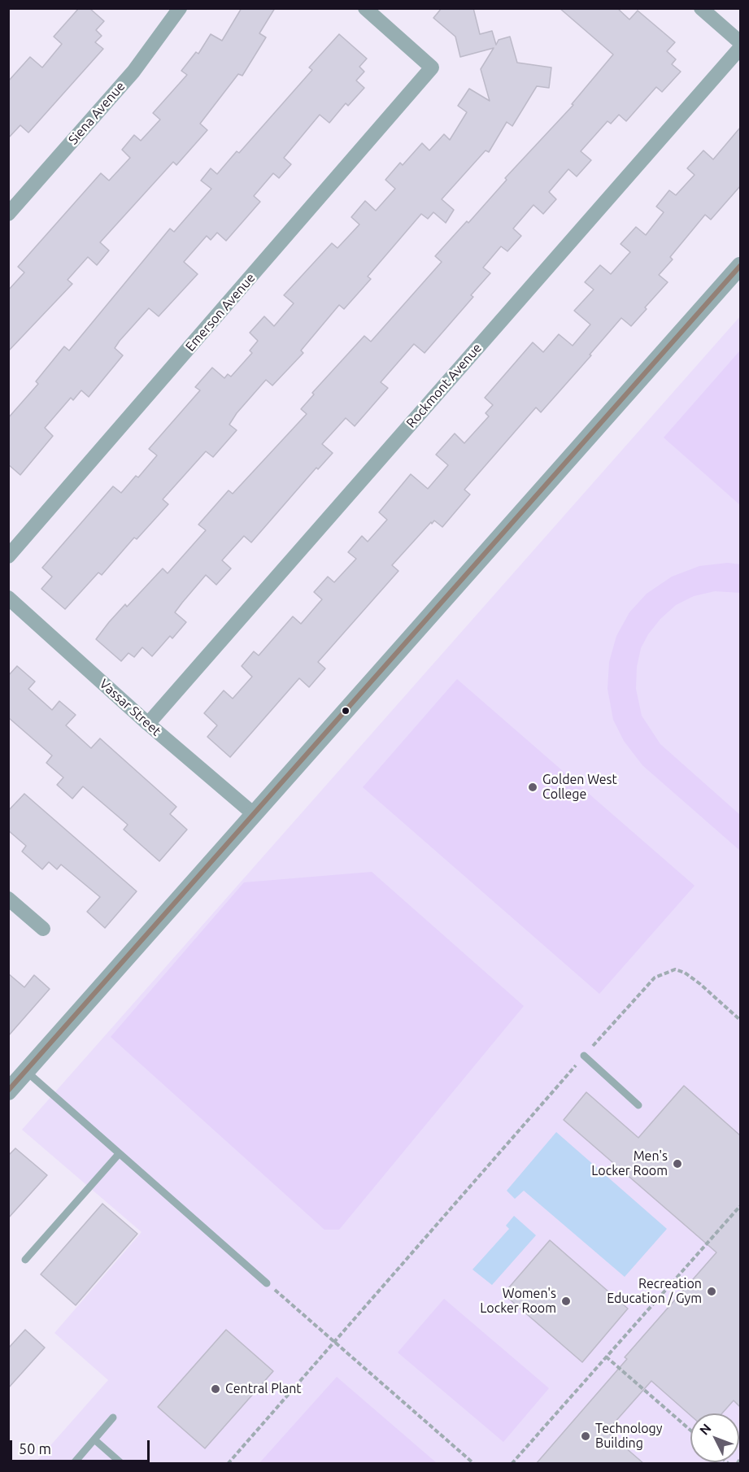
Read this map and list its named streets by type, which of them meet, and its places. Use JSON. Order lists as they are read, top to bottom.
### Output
{
  "streets": {
    "street": [
      "Siena Avenue",
      "Emerson Avenue",
      "Rockmont Avenue",
      "Vassar Street"
    ]
  },
  "crossings": [
    ["Rockmont Avenue", "Vassar Street"]
  ],
  "places": [
    "Golden West College",
    "Men's Locker Room",
    "Recreation Education / Gym",
    "Women's Locker Room",
    "Central Plant",
    "Technology Building"
  ],
  "scale_bar": "50 m",
  "north": "top left"
}
